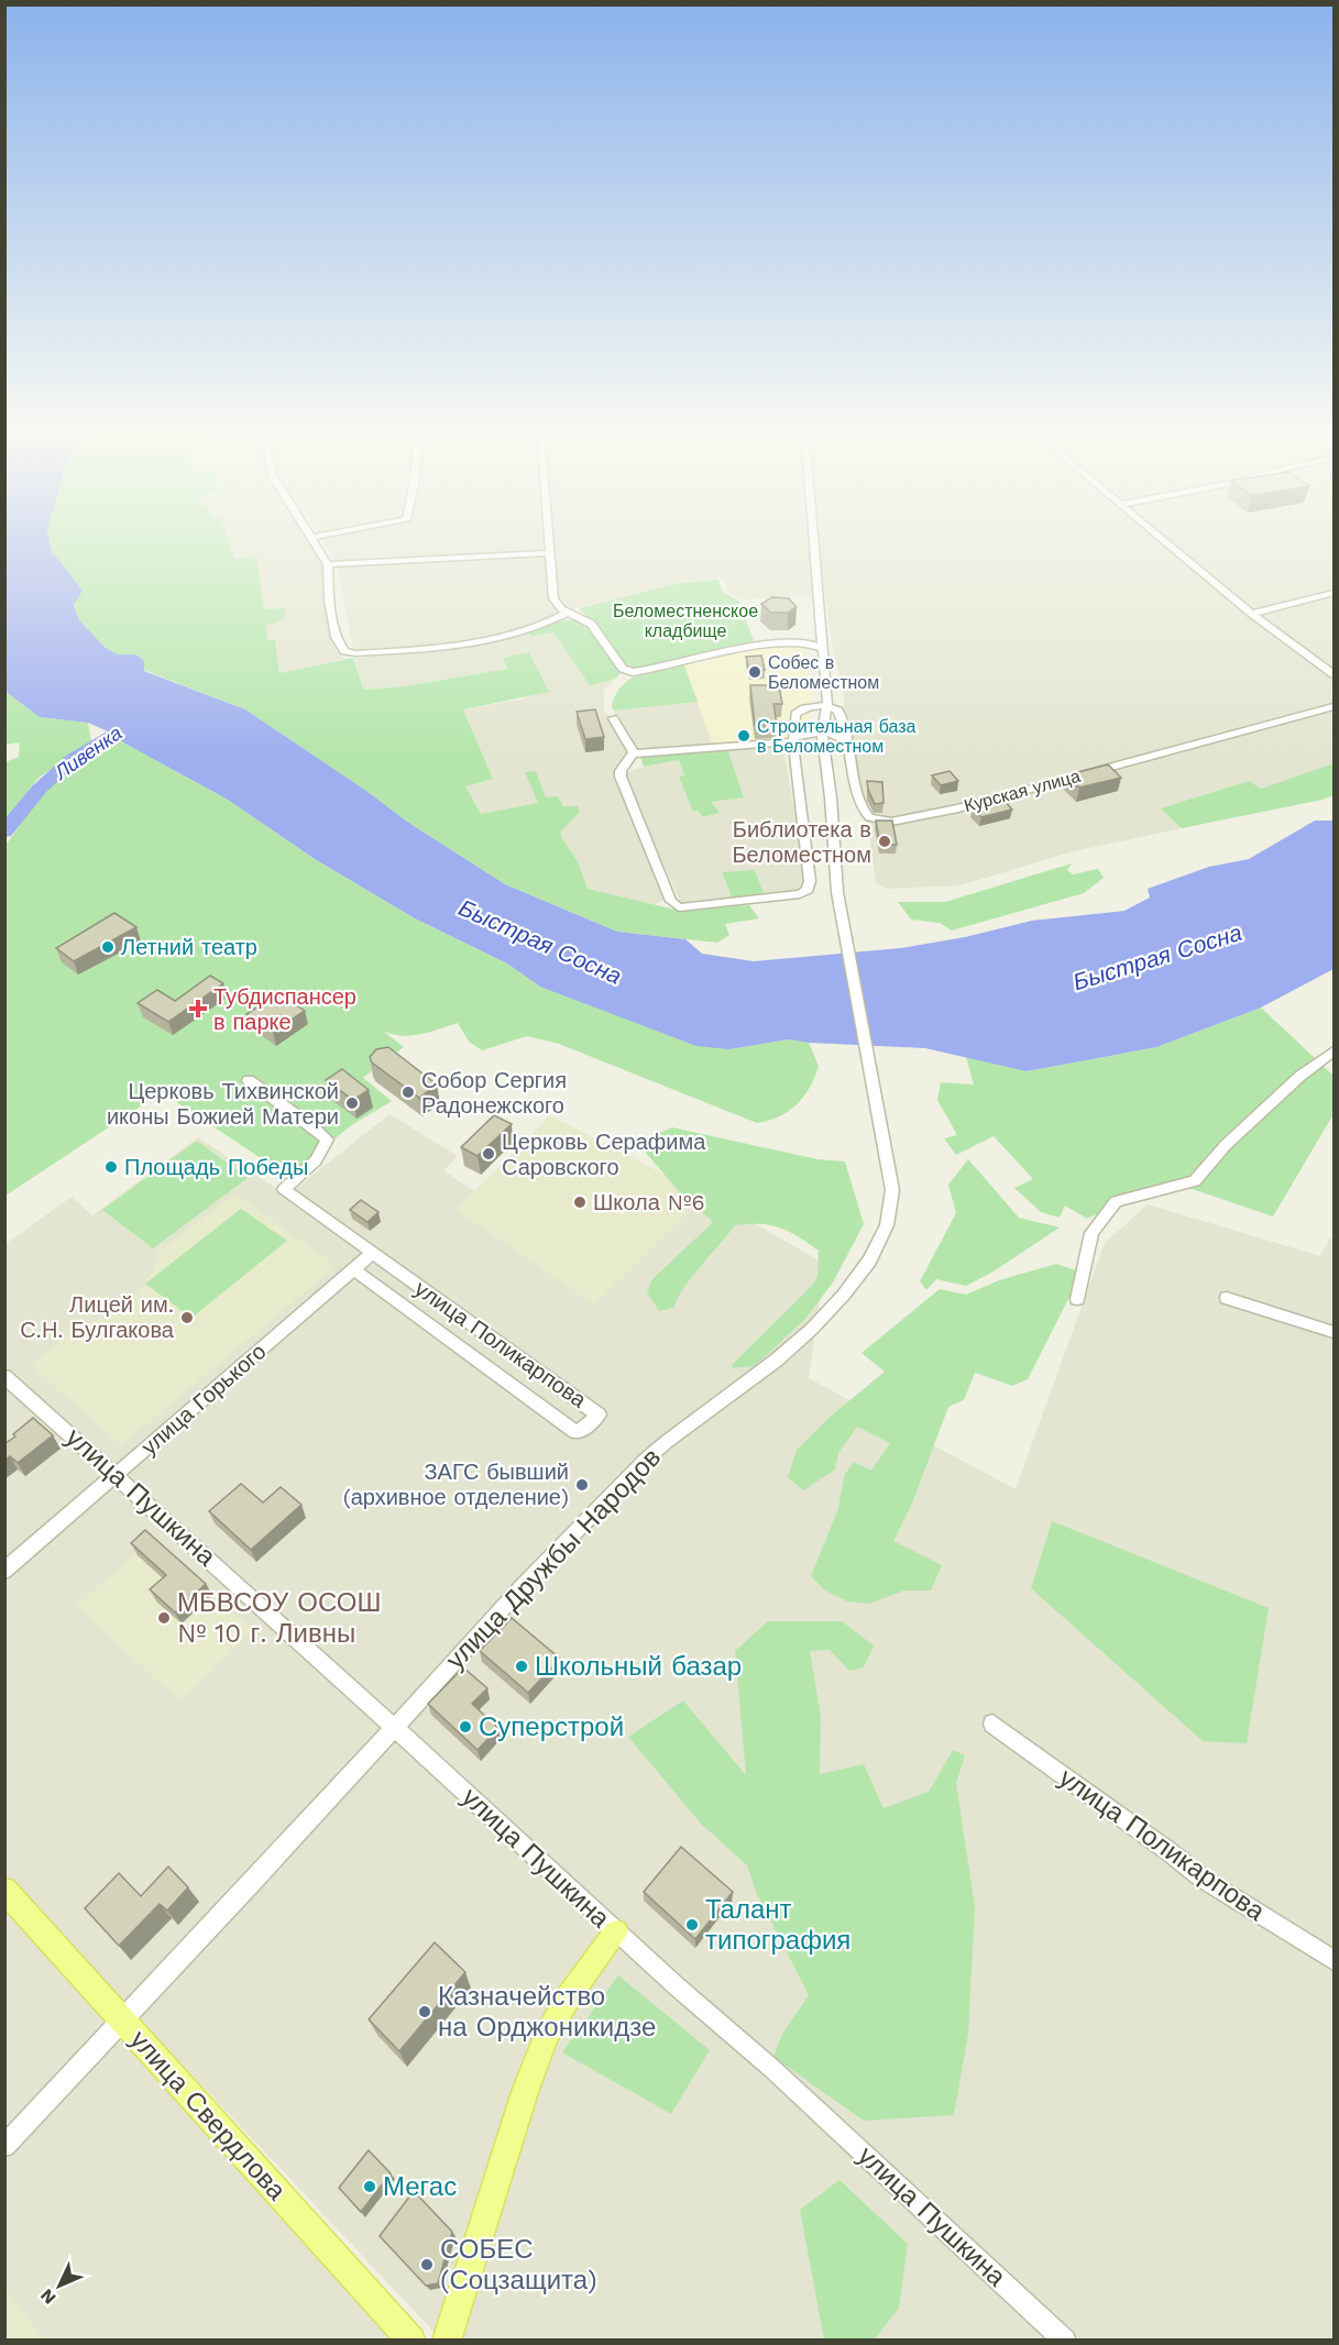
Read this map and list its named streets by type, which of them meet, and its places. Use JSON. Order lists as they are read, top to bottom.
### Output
{
  "streets": {
    "main road": ["улица Свердлова"],
    "street": [
      "Курская улица",
      "улица Поликарпова",
      "улица Горького",
      "улица Пушкина",
      "улица Дружбы Народов"
    ]
  },
  "crossings": [
    ["Курская улица", "улица Дружбы Народов"],
    ["улица Поликарпова", "улица Горького"],
    ["улица Горького", "улица Пушкина"],
    ["улица Пушкина", "улица Дружбы Народов"],
    ["улица Дружбы Народов", "улица Свердлова"]
  ],
  "water": ["Ливенка", "Быстрая Сосна"],
  "parks": ["Беломестненское кладбище"],
  "places": {
    "other": [
      "Собес в Беломестном",
      "Строительная база в Беломестном",
      "Библиотека в Беломестном",
      "Летний театр",
      "Собор Сергия Радонежского",
      "Церковь Тихвинской иконы Божией Матери",
      "Церковь Серафима Саровского",
      "Площадь Победы",
      "Школа №6",
      "Лицей им. С.Н. Булгакова",
      "ЗАГС бывший (архивное отделение)",
      "МБВСОУ ОСОШ № 10 г. Ливны",
      "Школьный базар",
      "Суперстрой",
      "Талант типография",
      "Казначейство на Орджоникидзе",
      "Мегас",
      "СОБЕС (Соцзащита)"
    ],
    "health": ["Тубдиспансер в парке"]
  },
  "north": "bottom left"
}
